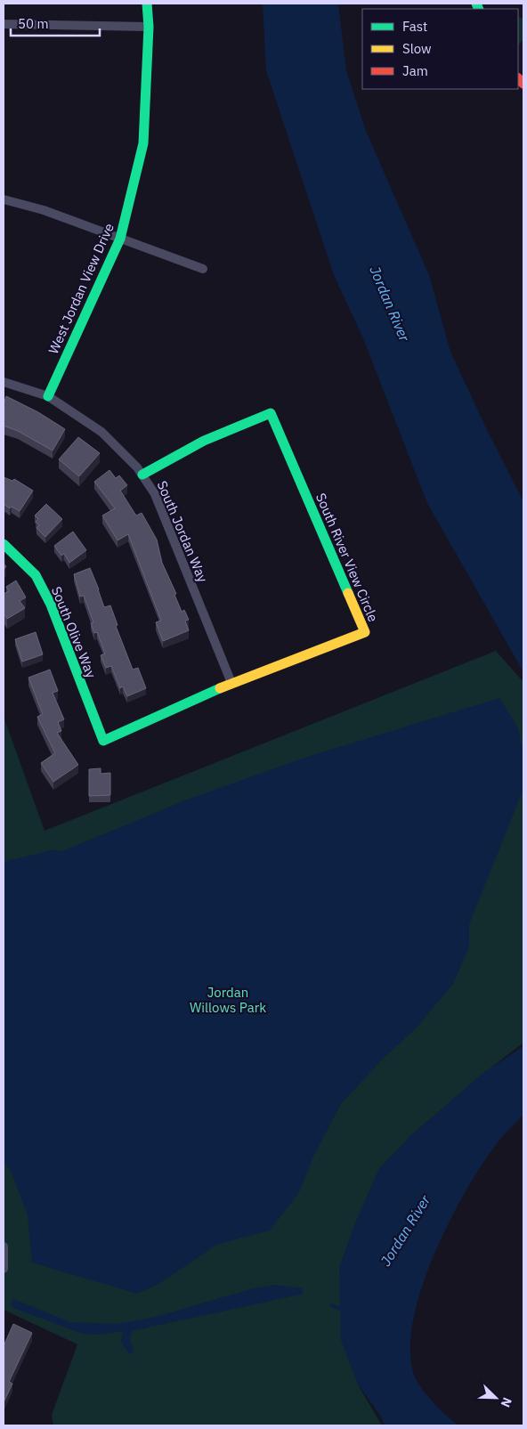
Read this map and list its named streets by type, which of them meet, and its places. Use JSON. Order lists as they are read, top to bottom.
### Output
{
  "streets": {
    "street": [
      "West Jordan View Drive",
      "South Jordan Way",
      "South River View Circle",
      "South Olive Way"
    ]
  },
  "crossings": [
    ["West Jordan View Drive", "South Jordan Way"],
    ["South Jordan Way", "South River View Circle"],
    ["South River View Circle", "South Olive Way"]
  ],
  "water": ["Jordan River"],
  "parks": ["Jordan Willows Park"],
  "legend": ["Fast", "Slow", "Jam"],
  "scale_bar": "50 m",
  "north": "bottom right"
}
